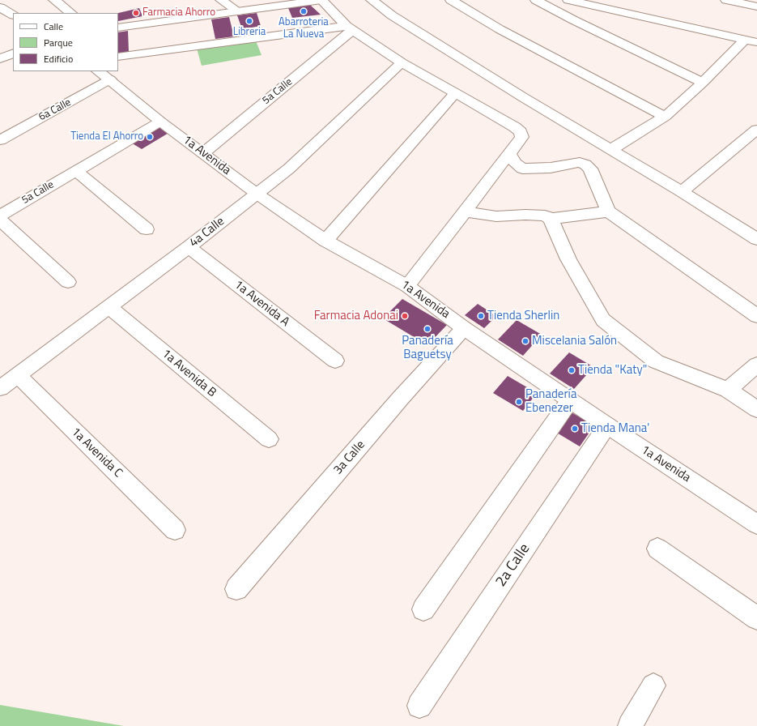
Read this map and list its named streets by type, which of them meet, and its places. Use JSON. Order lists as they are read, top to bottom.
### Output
{
  "streets": {
    "street": [
      "5a Calle",
      "6a Calle",
      "1a Avenida",
      "4a Calle",
      "1a Avenida A",
      "1a Avenida B",
      "1a Avenida C",
      "3a Calle",
      "2a Calle"
    ]
  },
  "crossings": [
    ["5a Calle", "1a Avenida"],
    ["6a Calle", "1a Avenida"],
    ["1a Avenida", "4a Calle"],
    ["1a Avenida", "3a Calle"],
    ["1a Avenida", "2a Calle"],
    ["4a Calle", "1a Avenida A"],
    ["4a Calle", "1a Avenida B"],
    ["4a Calle", "1a Avenida C"]
  ],
  "places": [
    "Abarroteria La Nueva",
    "Farmacia Ahorro",
    "Libreria",
    "Tienda El Ahorro",
    "Farmacia Adonai",
    "Tienda Sherlin",
    "Panadería Baguetsy",
    "Miscelania Salón",
    "Tienda \"Katy\"",
    "Panadería Ebenezer",
    "Tienda Mana'"
  ],
  "legend": ["Calle", "Parque", "Edificio"]
}
